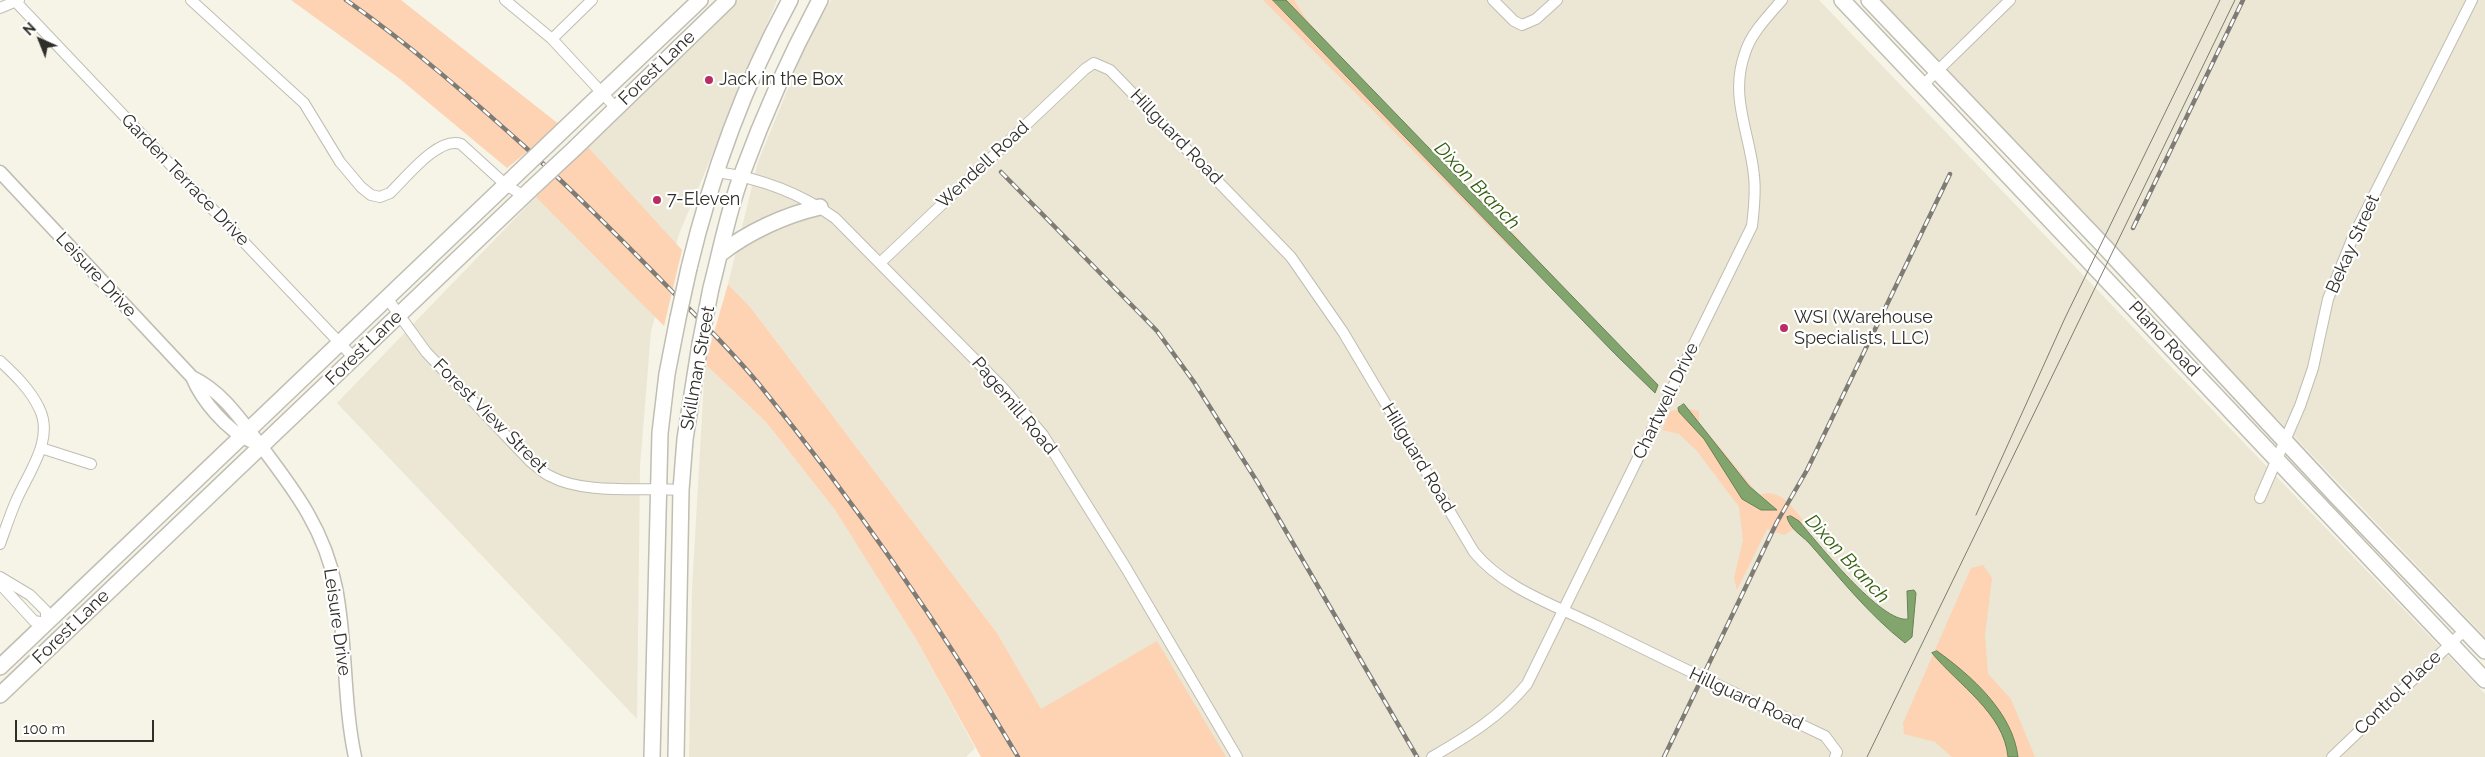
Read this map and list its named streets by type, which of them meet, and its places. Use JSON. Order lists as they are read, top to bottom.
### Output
{
  "streets": {
    "main road": ["Forest Lane", "Plano Road", "Skillman Street"],
    "street": [
      "Hillguard Road",
      "Wendell Road",
      "Garden Terrace Drive",
      "Bekay Street",
      "Leisure Drive",
      "Chartwell Drive",
      "Pagemill Road",
      "Forest View Street",
      "Control Place"
    ]
  },
  "crossings": [
    ["Forest Lane", "Garden Terrace Drive"],
    ["Forest Lane", "Leisure Drive"],
    ["Forest Lane", "Forest View Street"],
    ["Hillguard Road", "Wendell Road"],
    ["Hillguard Road", "Chartwell Drive"],
    ["Wendell Road", "Pagemill Road"],
    ["Bekay Street", "Plano Road"],
    ["Plano Road", "Control Place"],
    ["Skillman Street", "Pagemill Road"],
    ["Skillman Street", "Forest View Street"]
  ],
  "water": ["Dixon Branch"],
  "places": ["Jack in the Box", "7-Eleven", "WSI (Warehouse Specialists, LLC)"],
  "scale_bar": "100 m",
  "north": "top left"
}
